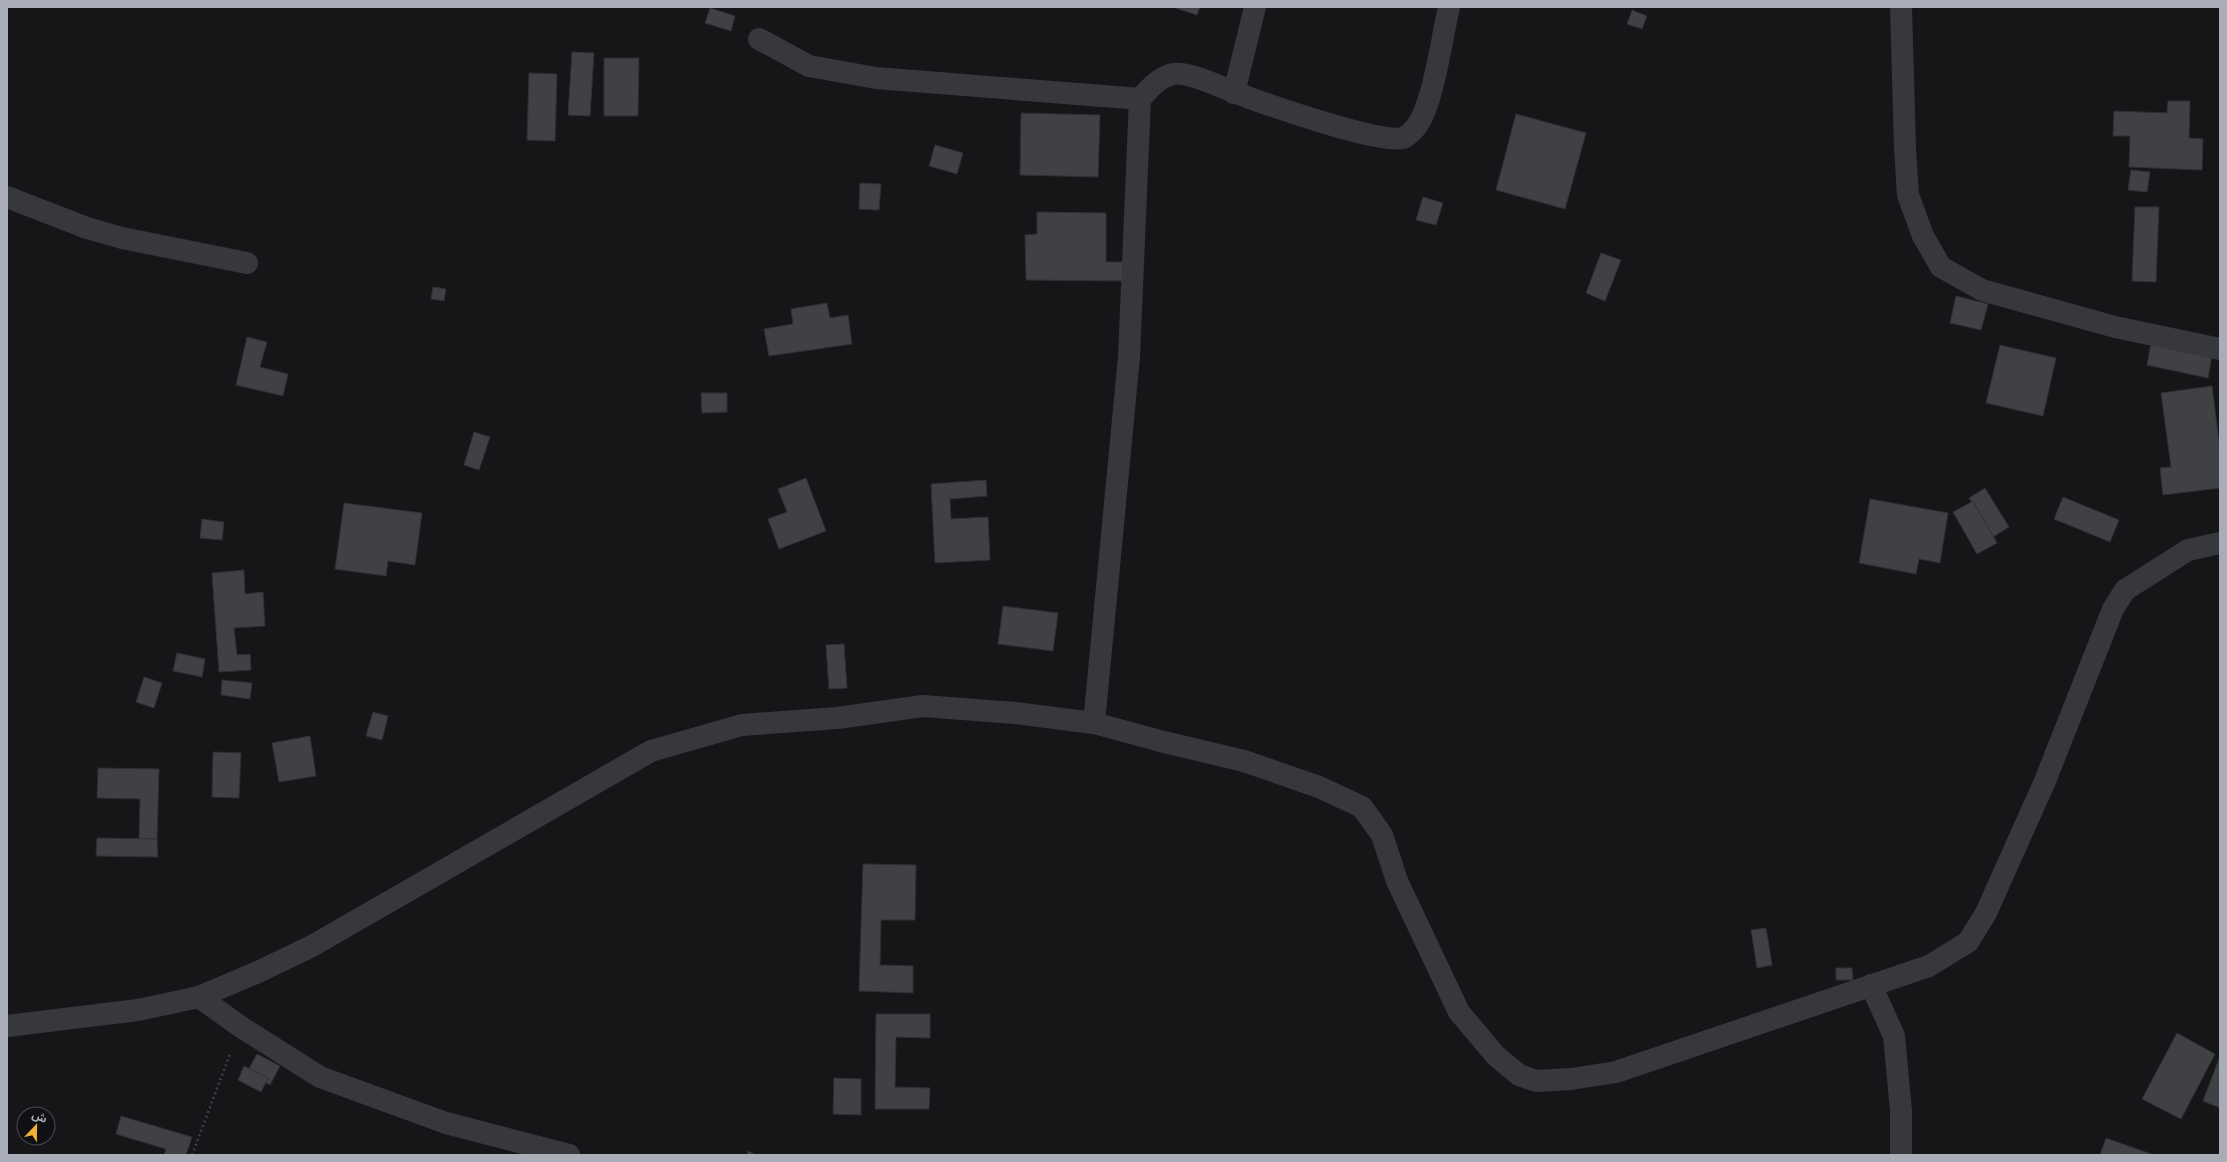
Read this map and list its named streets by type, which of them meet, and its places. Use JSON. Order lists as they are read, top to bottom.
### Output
{
  "north": "top"
}
